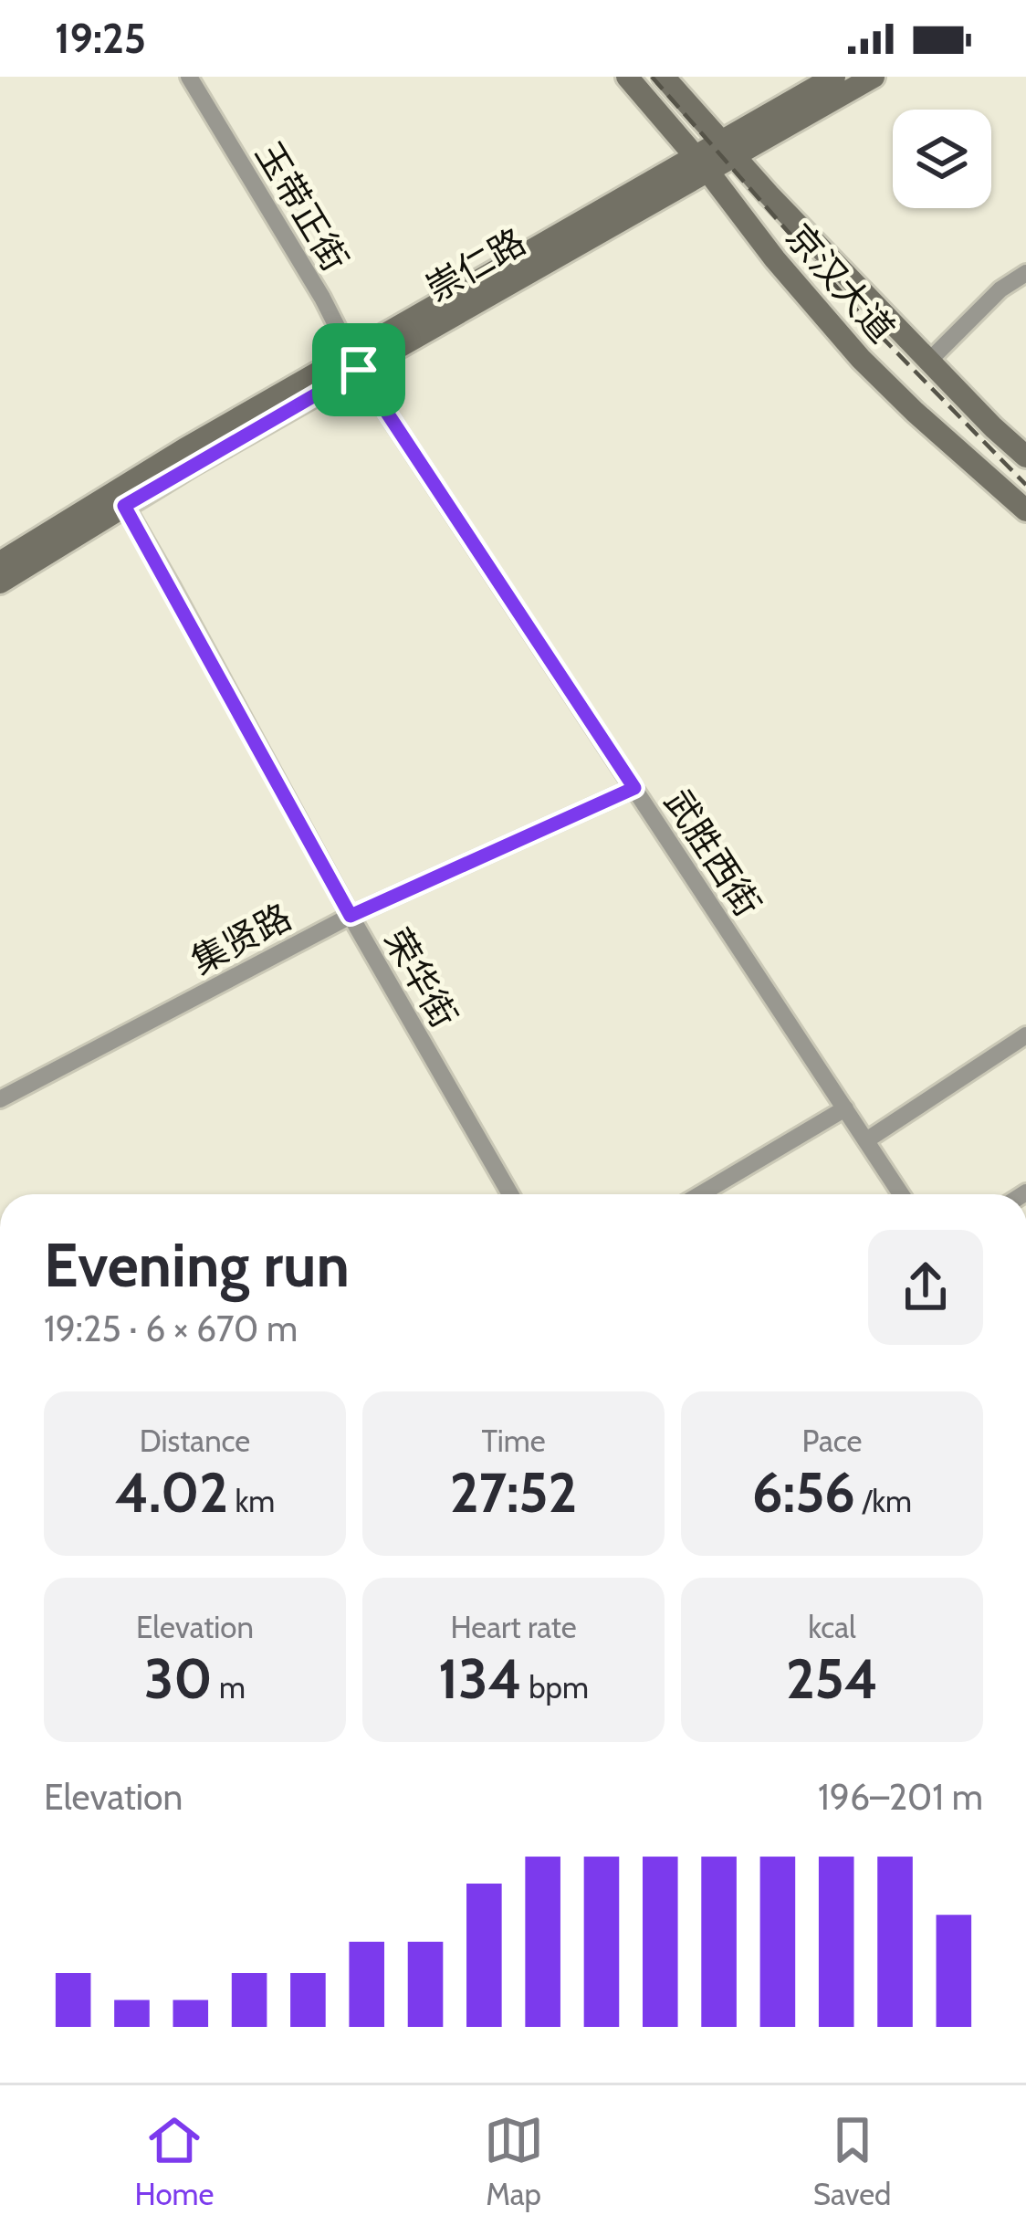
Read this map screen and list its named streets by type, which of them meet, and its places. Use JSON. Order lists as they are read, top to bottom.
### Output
{
  "streets": {
    "main road": ["崇仁路", "京汉大道"],
    "street": [
      "玉带正街",
      "武胜西街",
      "集贤路",
      "荣华街"
    ]
  },
  "crossings": [
    ["玉带正街", "崇仁路"],
    ["玉带正街", "武胜西街"],
    ["崇仁路", "京汉大道"],
    ["崇仁路", "武胜西街"],
    ["崇仁路", "荣华街"],
    ["武胜西街", "集贤路"],
    ["集贤路", "荣华街"]
  ],
  "page": {
    "status": "19:25",
    "heading": ["Evening run", "19:25 · 6 × 670 m"],
    "stats": [
      ["Distance", "4.02 km"],
      ["Time", "27:52"],
      ["Pace", "6:56 /km"],
      ["Elevation", "30 m"],
      ["Heart rate", "134 bpm"],
      ["kcal", "254"]
    ],
    "chart": ["Elevation", "196–201 m"],
    "tabs": ["Home", "Map", "Saved"]
  }
}
